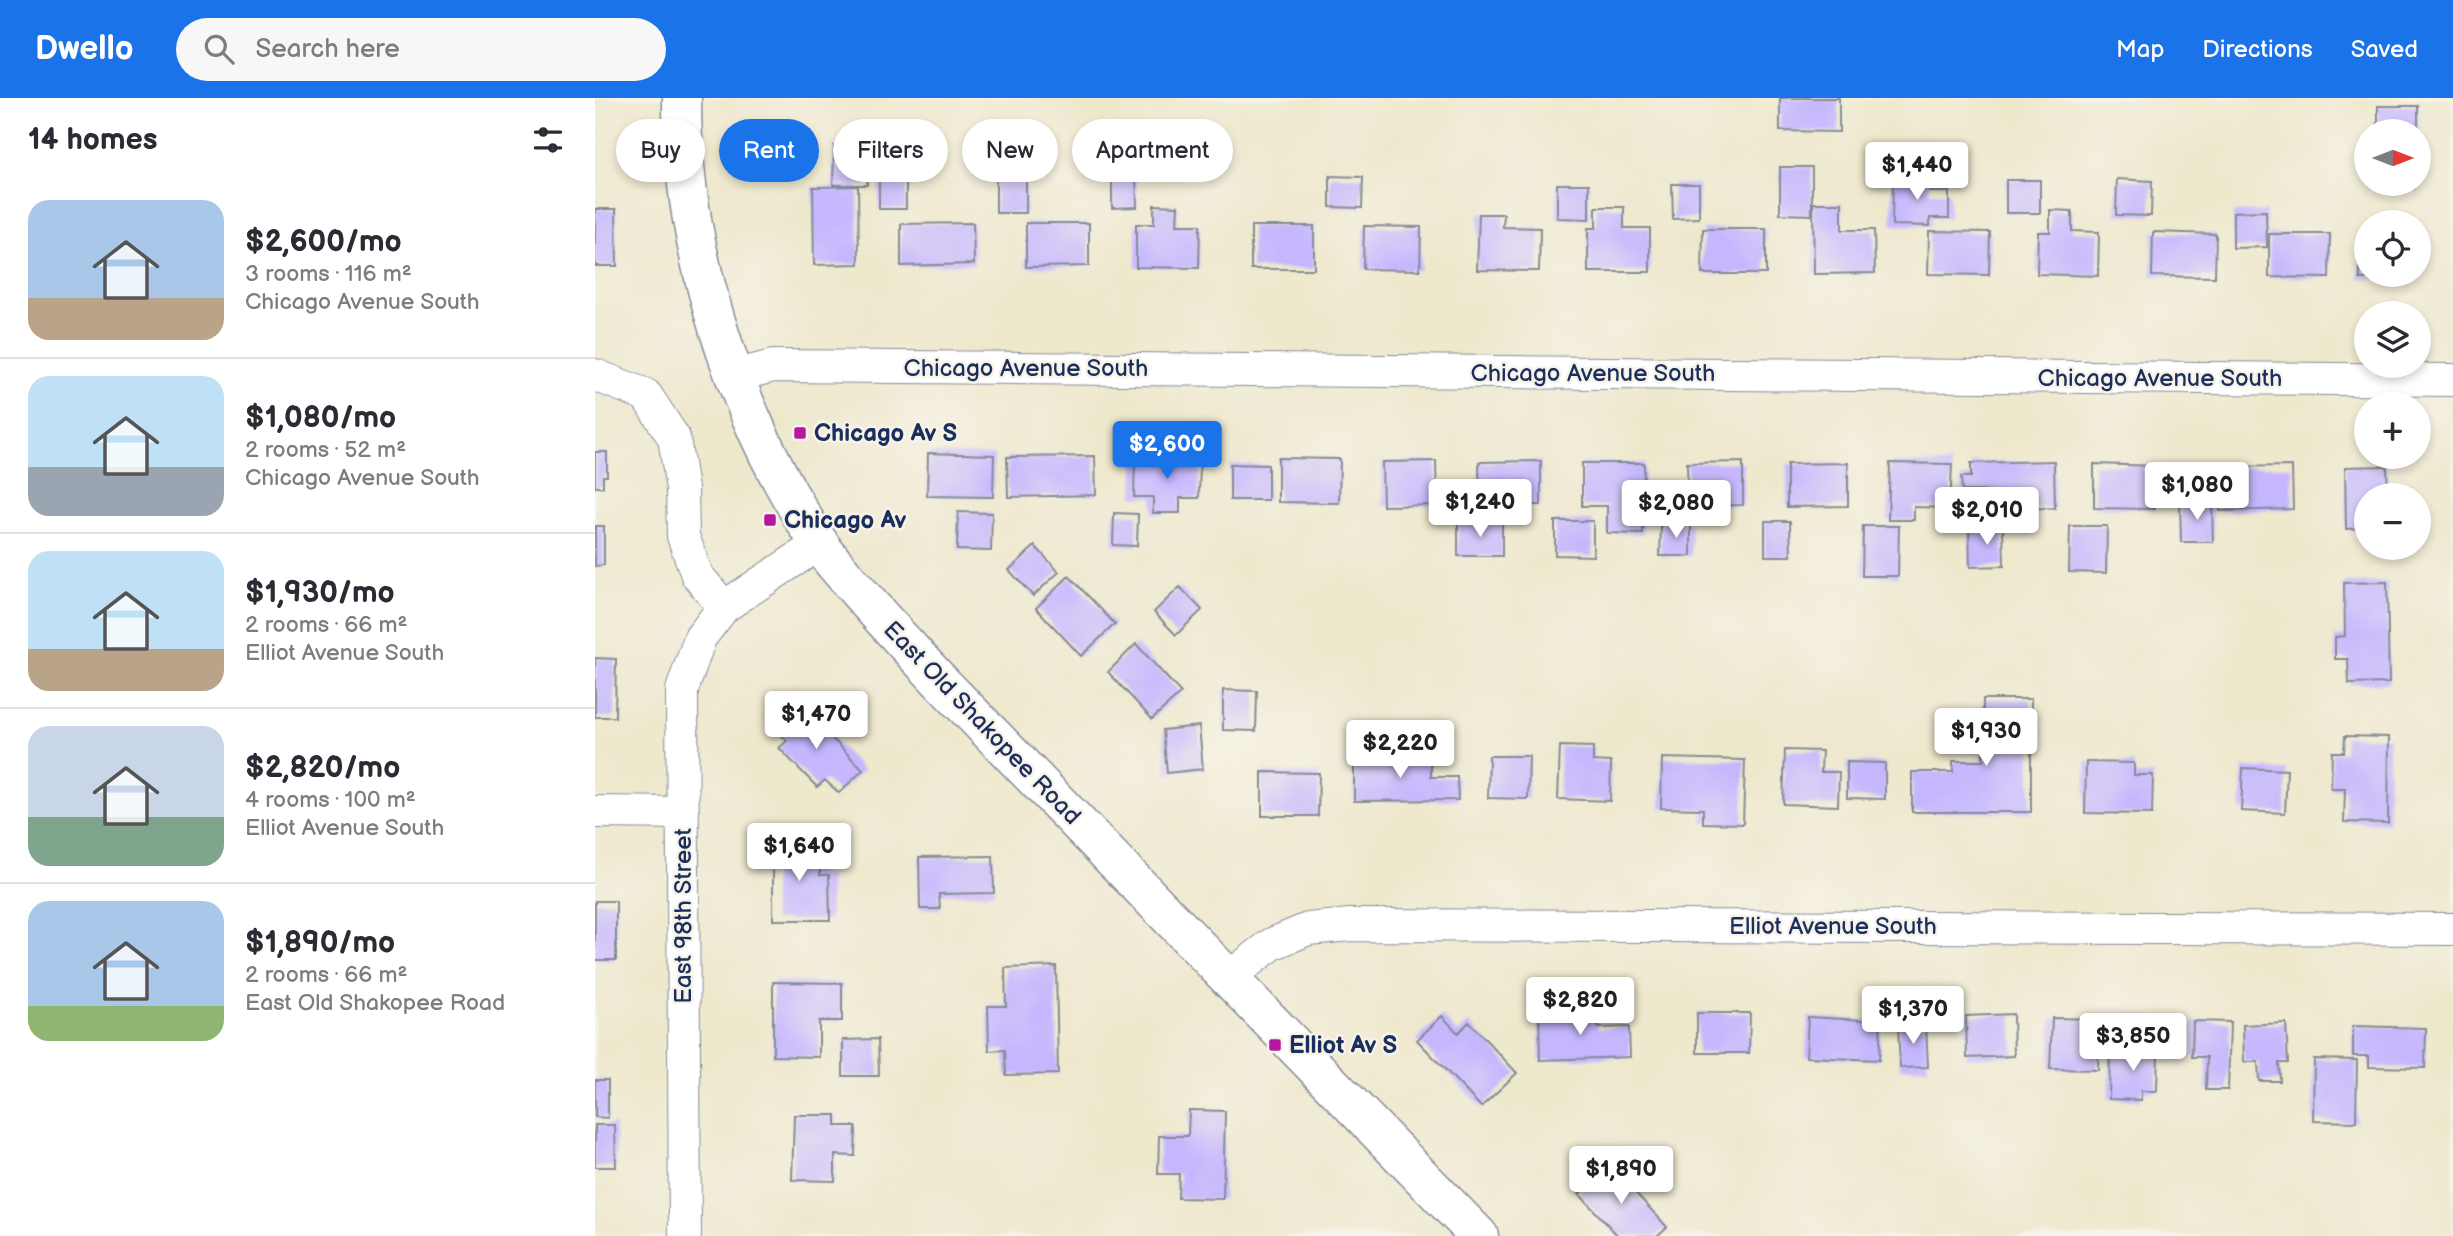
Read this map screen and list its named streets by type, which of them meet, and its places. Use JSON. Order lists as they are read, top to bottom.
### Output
{
  "streets": {
    "main road": ["East Old Shakopee Road"],
    "street": ["Chicago Avenue South", "East 98th Street", "Elliot Avenue South"]
  },
  "crossings": [
    ["Chicago Avenue South", "East Old Shakopee Road"],
    ["East Old Shakopee Road", "East 98th Street"],
    ["East Old Shakopee Road", "Elliot Avenue South"]
  ],
  "places": {
    "transit": ["Chicago Av S", "Chicago Av", "Elliot Av S"]
  },
  "north": "right",
  "page": {
    "header": "Dwello",
    "search": "Search here",
    "nav": ["Map", "Directions", "Saved"],
    "heading": "14 homes",
    "map_buttons": ["+", "−"],
    "chip": [
      "Buy",
      "Rent",
      "Filters",
      "New",
      "Apartment"
    ],
    "price": [
      "$1,440",
      "$2,600",
      "$1,080",
      "$1,240",
      "$2,080",
      "$2,010",
      "$1,470",
      "$1,930",
      "$2,220",
      "$1,640",
      "$2,820",
      "$1,370",
      "$3,850",
      "$1,890"
    ],
    "list": [
      {
        "name": "$2,600/mo",
        "note": "3 rooms · 116 m² · Chicago Avenue South"
      },
      {
        "name": "$1,080/mo",
        "note": "2 rooms · 52 m² · Chicago Avenue South"
      },
      {
        "name": "$1,930/mo",
        "note": "2 rooms · 66 m² · Elliot Avenue South"
      },
      {
        "name": "$2,820/mo",
        "note": "4 rooms · 100 m² · Elliot Avenue South"
      },
      {
        "name": "$1,890/mo",
        "note": "2 rooms · 66 m² · East Old Shakopee Road"
      }
    ]
  }
}
